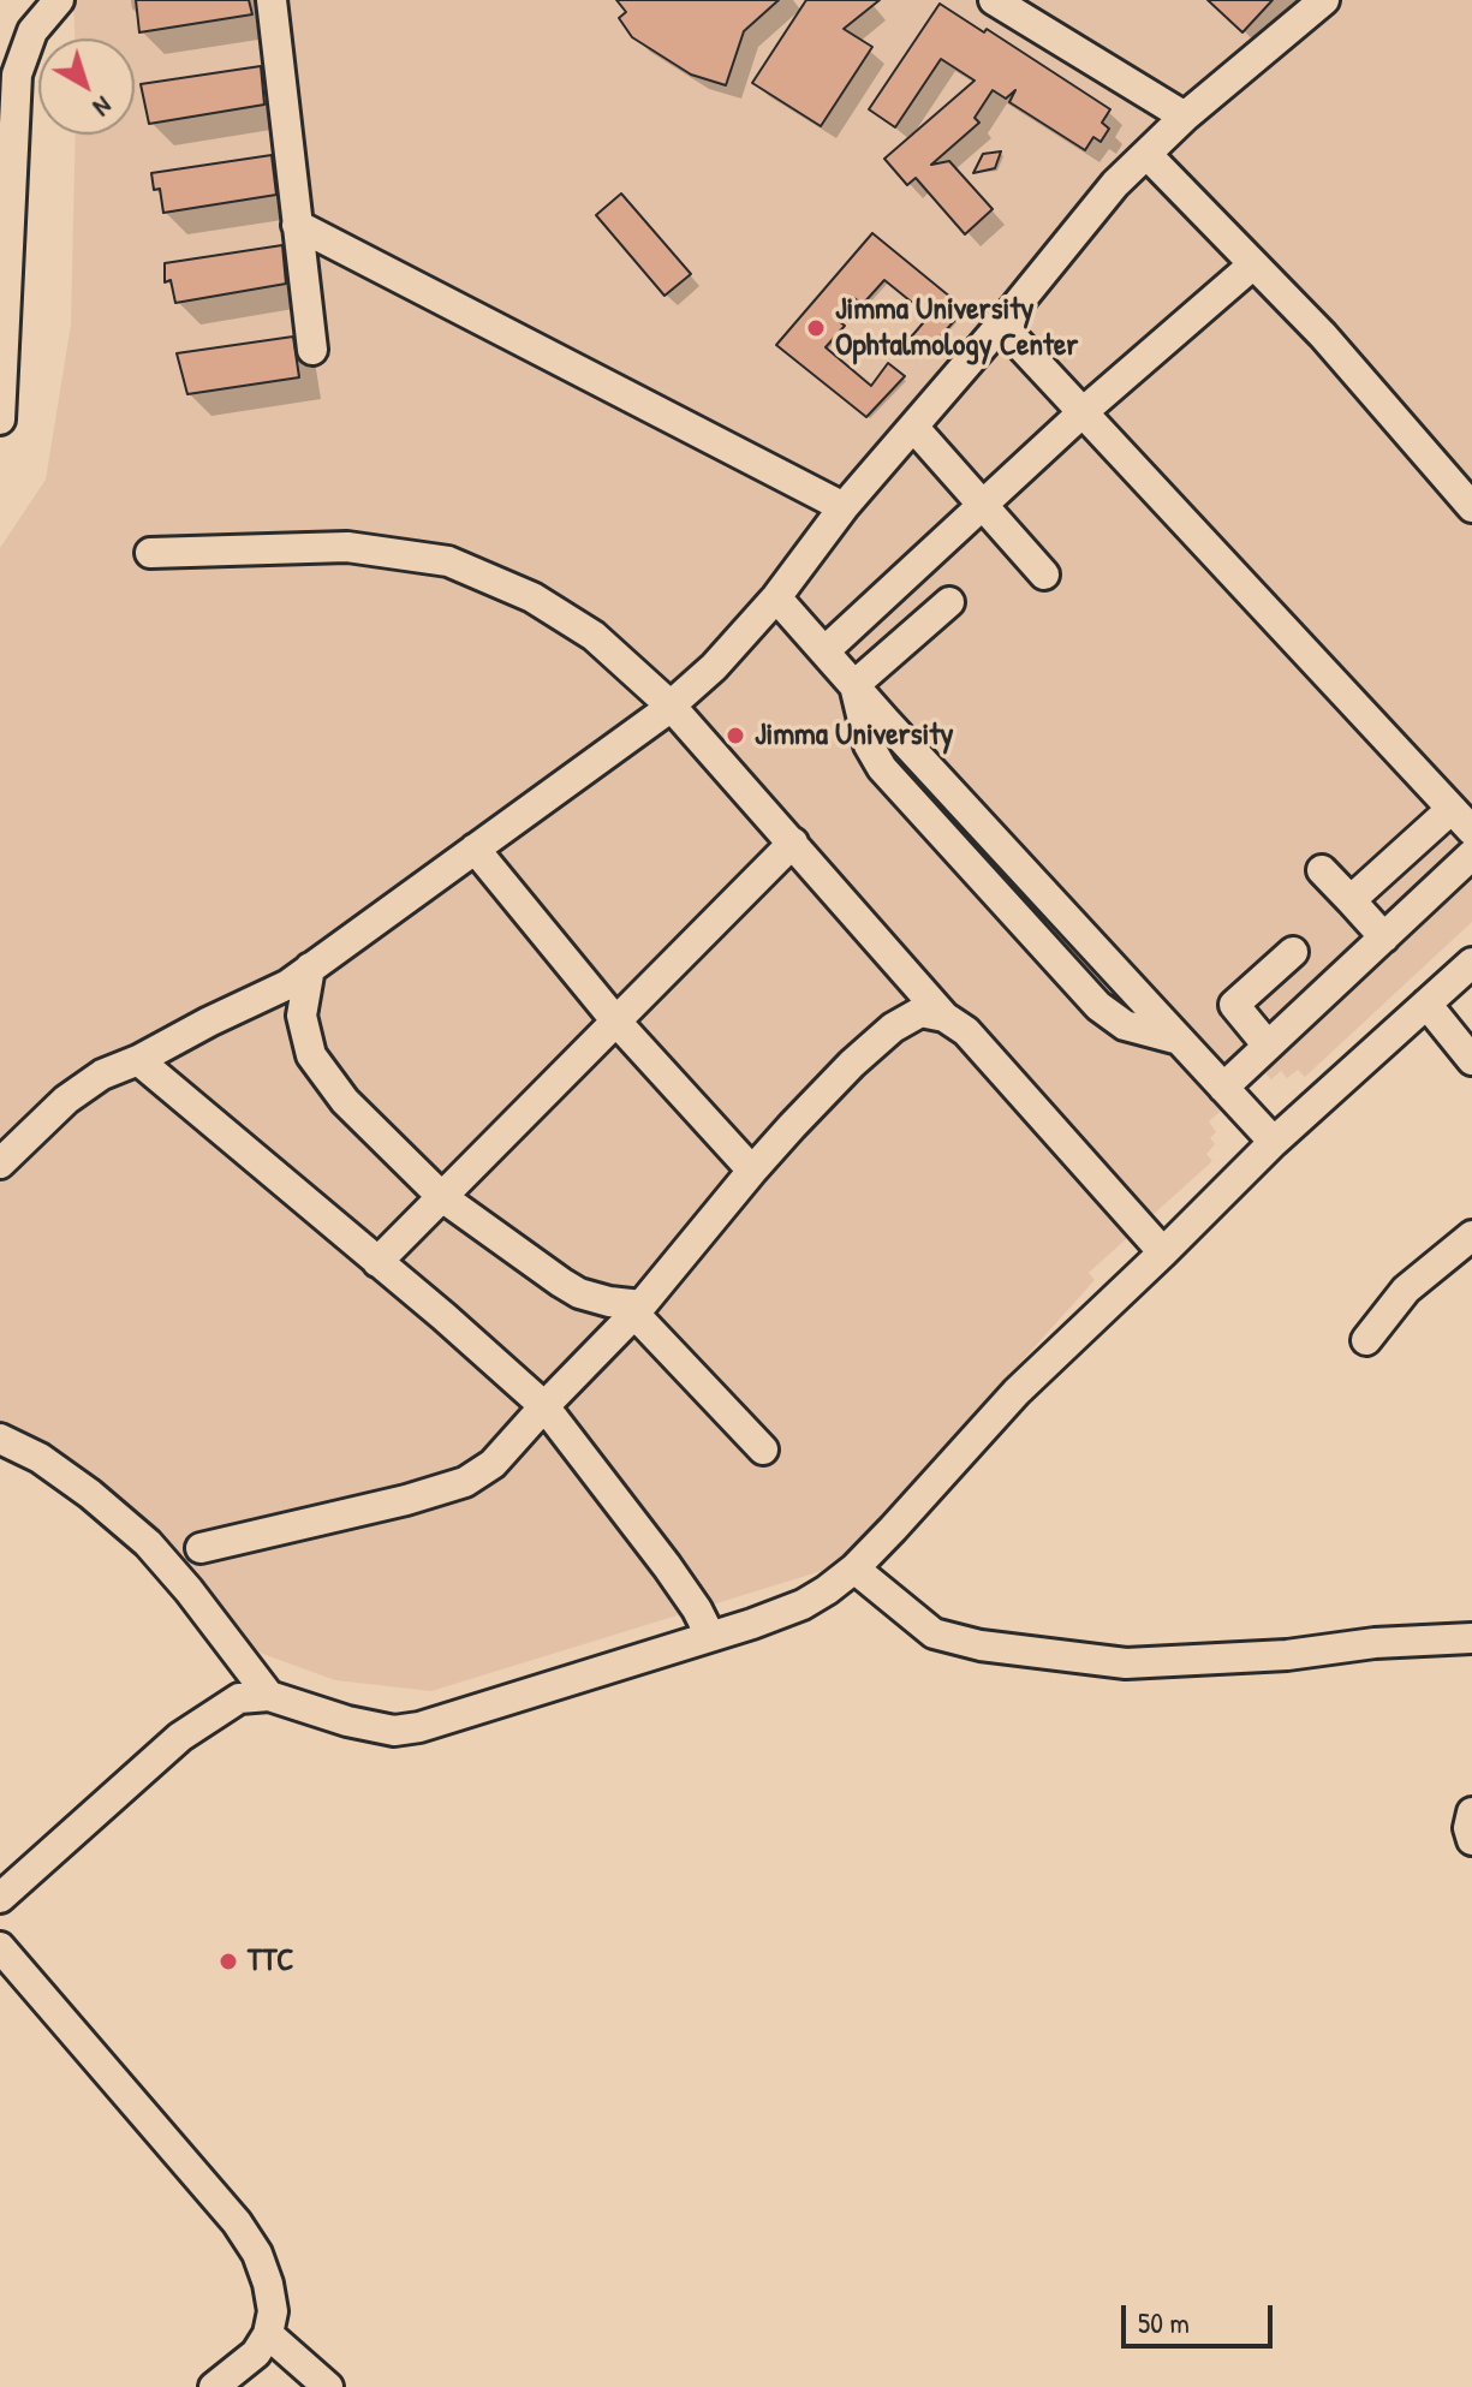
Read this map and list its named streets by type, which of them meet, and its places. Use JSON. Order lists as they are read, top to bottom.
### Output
{
  "places": ["Jimma University Ophtalmology Center", "Jimma University", "TTC"],
  "scale_bar": "50 m",
  "north": "bottom right"
}
